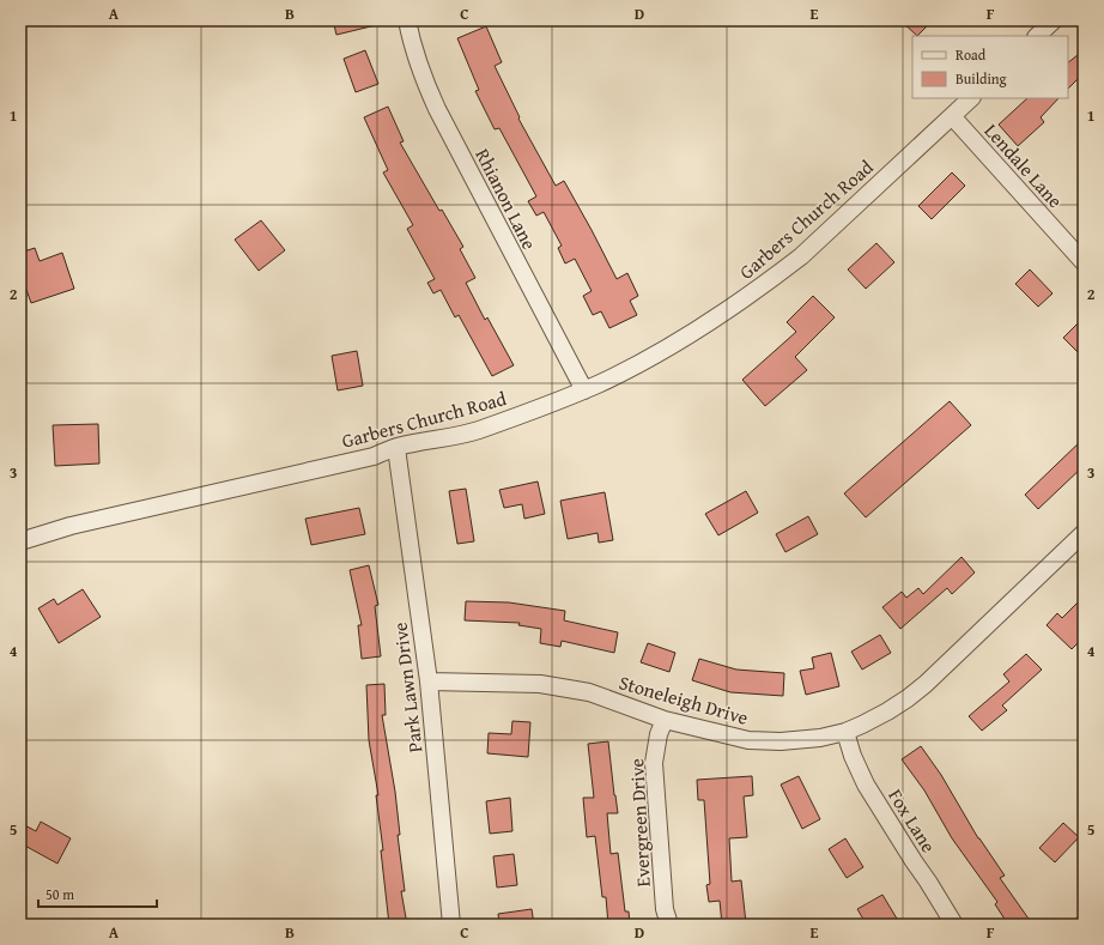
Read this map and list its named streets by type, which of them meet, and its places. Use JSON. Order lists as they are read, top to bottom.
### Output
{
  "streets": {
    "street": [
      "Lendale Lane",
      "Rhianon Lane",
      "Garbers Church Road",
      "Park Lawn Drive",
      "Stoneleigh Drive",
      "Fox Lane",
      "Evergreen Drive"
    ]
  },
  "crossings": [
    ["Lendale Lane", "Garbers Church Road"],
    ["Rhianon Lane", "Garbers Church Road"],
    ["Garbers Church Road", "Park Lawn Drive"],
    ["Park Lawn Drive", "Stoneleigh Drive"],
    ["Stoneleigh Drive", "Fox Lane"],
    ["Stoneleigh Drive", "Evergreen Drive"]
  ],
  "legend": ["Road", "Building"],
  "scale_bar": "50 m",
  "grid": {
    "columns": [
      "A",
      "B",
      "C",
      "D",
      "E",
      "F"
    ],
    "rows": [
      "1",
      "2",
      "3",
      "4",
      "5"
    ]
  }
}
